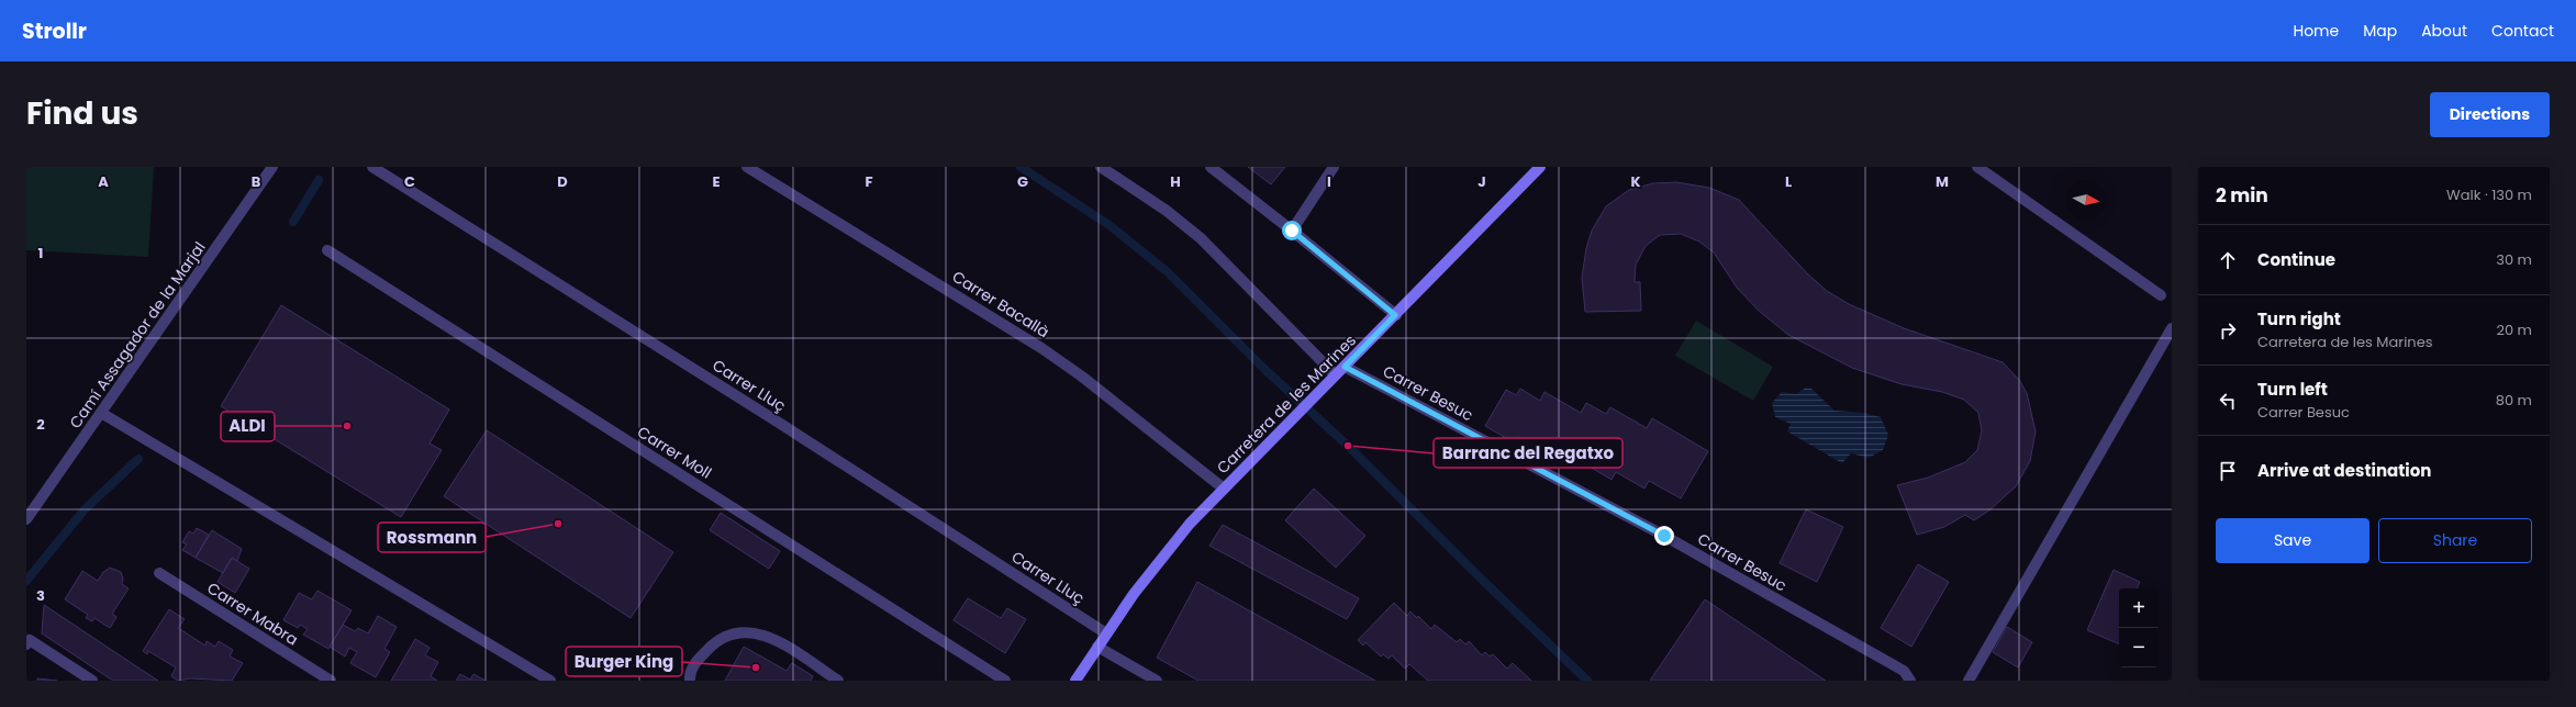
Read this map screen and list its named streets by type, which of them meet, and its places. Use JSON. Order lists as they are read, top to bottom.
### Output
{
  "streets": {
    "main road": ["Carretera de les Marines"],
    "street": [
      "Carrer Bacallà",
      "Camí Assagador de la Marjal",
      "Carrer Lluç",
      "Carrer Besuc",
      "Carrer Moll",
      "Carrer Mabra"
    ]
  },
  "crossings": [
    ["Carrer Bacallà", "Carretera de les Marines"],
    ["Carrer Lluç", "Carretera de les Marines"],
    ["Carrer Besuc", "Carretera de les Marines"]
  ],
  "places": [
    "ALDI",
    "Barranc del Regatxo",
    "Rossmann",
    "Burger King"
  ],
  "north": "right",
  "page": {
    "header": "Strollr",
    "nav": [
      "Home",
      "Map",
      "About",
      "Contact"
    ],
    "title": "Find us",
    "buttons": [
      "Directions",
      ["Save", "Share"]
    ],
    "heading": ["2 min", "Walk · 130 m"],
    "list": [
      ["Continue", "30 m"],
      ["Turn right", "Carretera de les Marines", "20 m"],
      ["Turn left", "Carrer Besuc", "80 m"],
      "Arrive at destination"
    ],
    "map_buttons": ["+", "−"]
  },
  "grid": {
    "columns": [
      "A",
      "B",
      "C",
      "D",
      "E",
      "F",
      "G",
      "H",
      "I",
      "J",
      "K",
      "L",
      "M"
    ],
    "rows": ["1", "2", "3"]
  }
}
